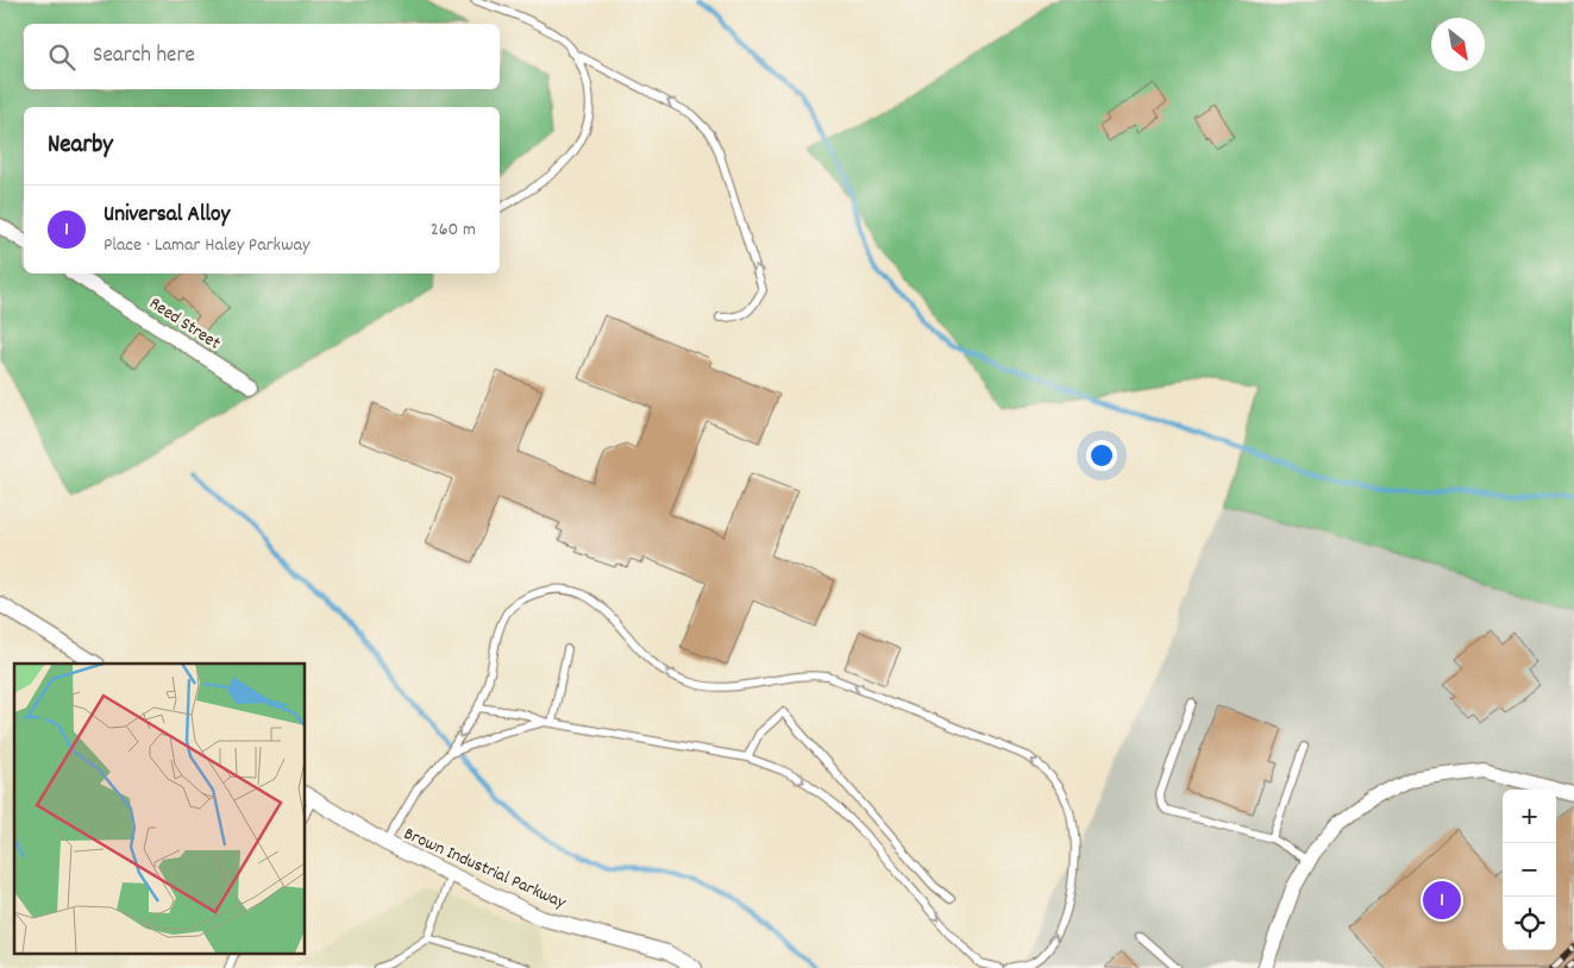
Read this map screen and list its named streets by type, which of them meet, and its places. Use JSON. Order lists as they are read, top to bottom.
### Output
{
  "streets": {
    "street": ["Reed Street", "Brown Industrial Parkway"]
  },
  "north": "bottom right",
  "page": {
    "search": "Search here",
    "heading": "Nearby",
    "list": [
      {
        "mark": "1",
        "name": "Universal Alloy",
        "note": "Place · Lamar Haley Parkway",
        "value": "260 m"
      }
    ],
    "map_buttons": ["+", "−"],
    "pins": "1"
  }
}
